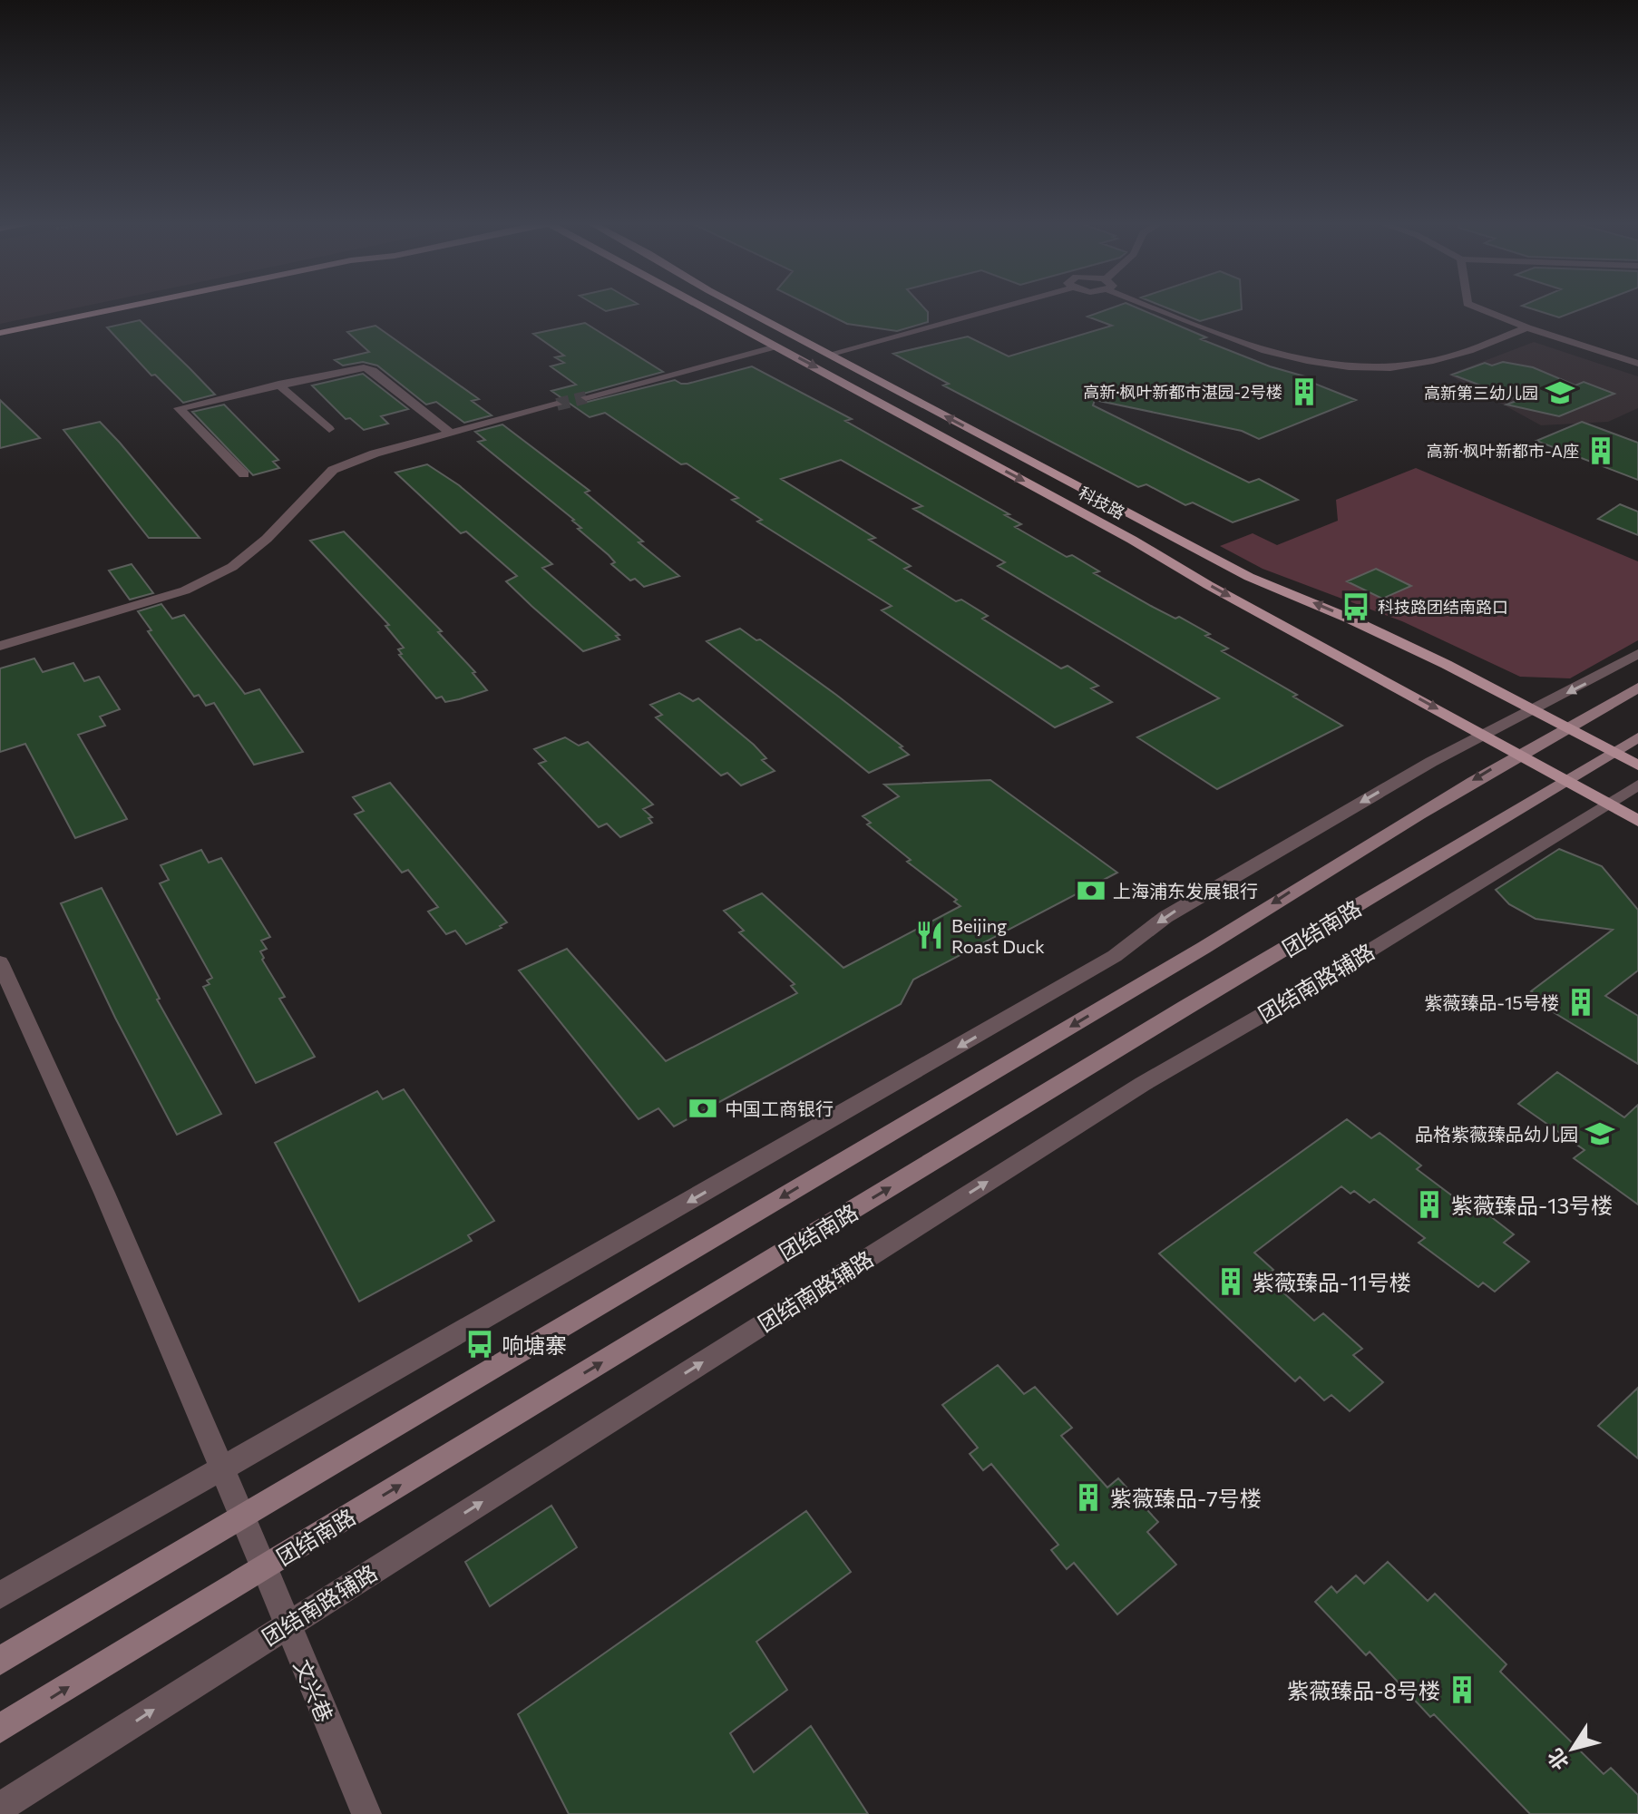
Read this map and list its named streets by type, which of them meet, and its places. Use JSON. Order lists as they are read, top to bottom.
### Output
{
  "streets": {
    "main road": ["科技路", "团结南路"],
    "street": ["团结南路辅路", "文兴巷"]
  },
  "crossings": [
    ["科技路", "团结南路"],
    ["科技路", "团结南路辅路"],
    ["团结南路", "文兴巷"],
    ["团结南路辅路", "文兴巷"]
  ],
  "places": {
    "building": [
      "高新·枫叶新都市湛园-2号楼",
      "高新·枫叶新都市-A座",
      "紫薇臻品-15号楼",
      "紫薇臻品-13号楼",
      "紫薇臻品-11号楼",
      "紫薇臻品-7号楼",
      "紫薇臻品-8号楼"
    ],
    "school or university": ["高新第三幼儿园", "品格紫薇臻品幼儿园"],
    "bus stop": ["科技路团结南路口", "响塘寨"],
    "bank": ["上海浦东发展银行", "中国工商银行"],
    "restaurant": ["Beijing Roast Duck"]
  },
  "north": "bottom left"
}
